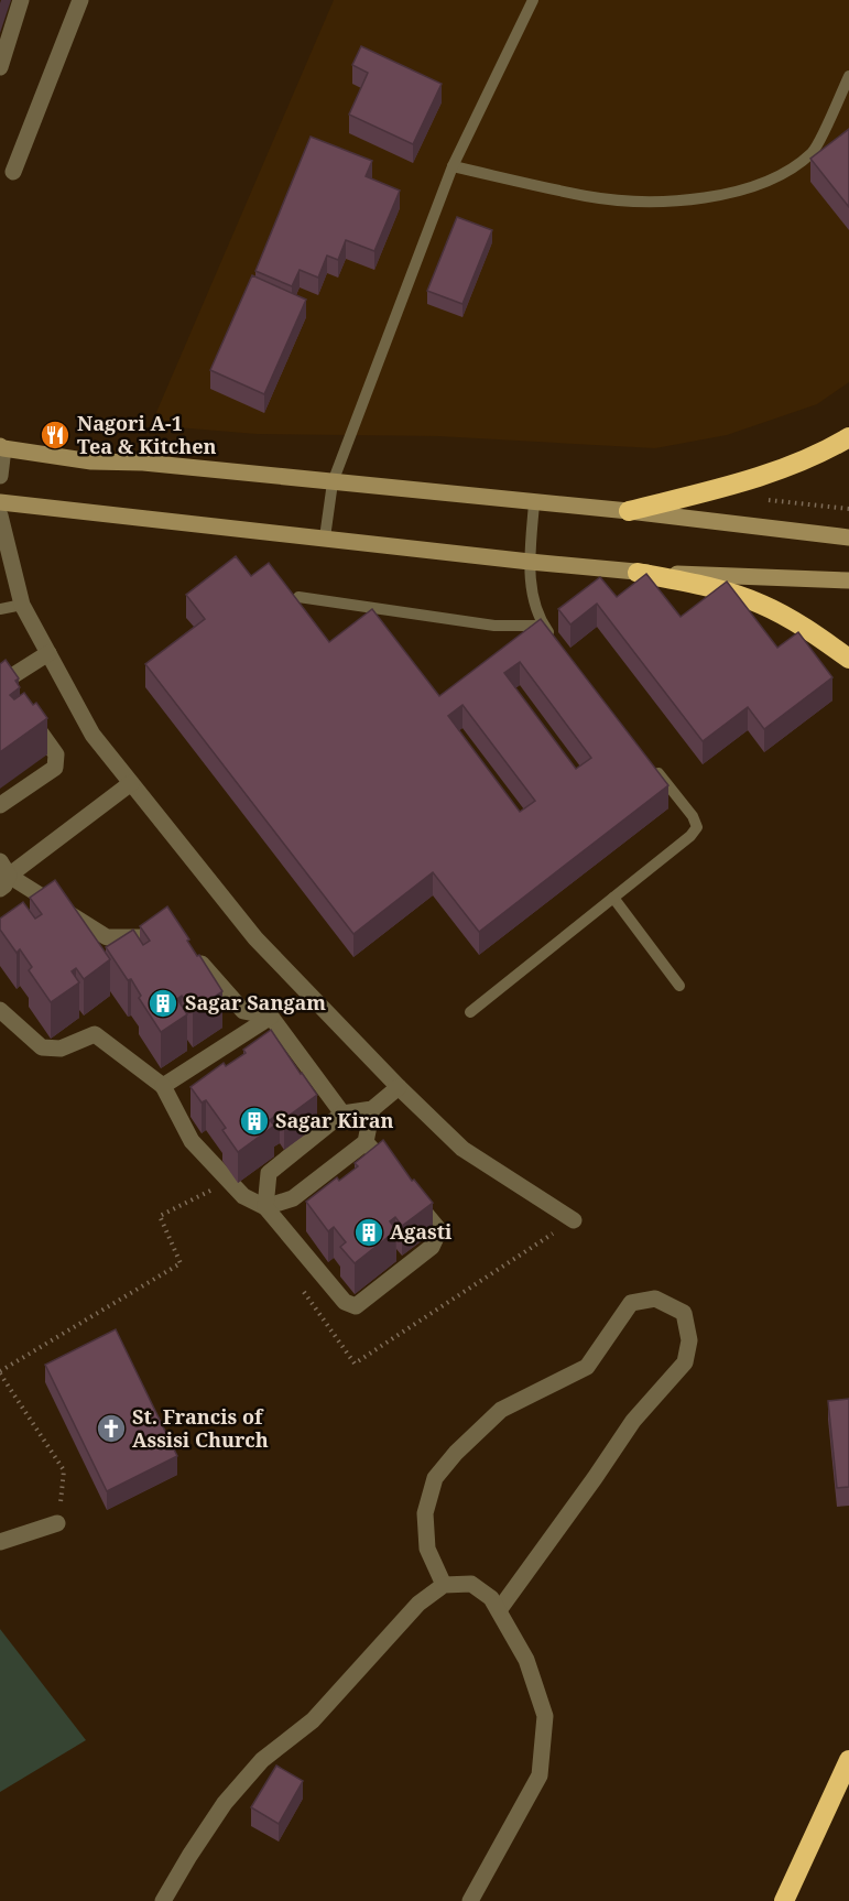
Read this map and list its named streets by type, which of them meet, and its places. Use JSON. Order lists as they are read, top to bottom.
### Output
{
  "places": {
    "restaurant": ["Nagori A-1 Tea & Kitchen"],
    "building": ["Sagar Sangam", "Sagar Kiran", "Agasti"],
    "church": ["St. Francis of Assisi Church"]
  }
}
